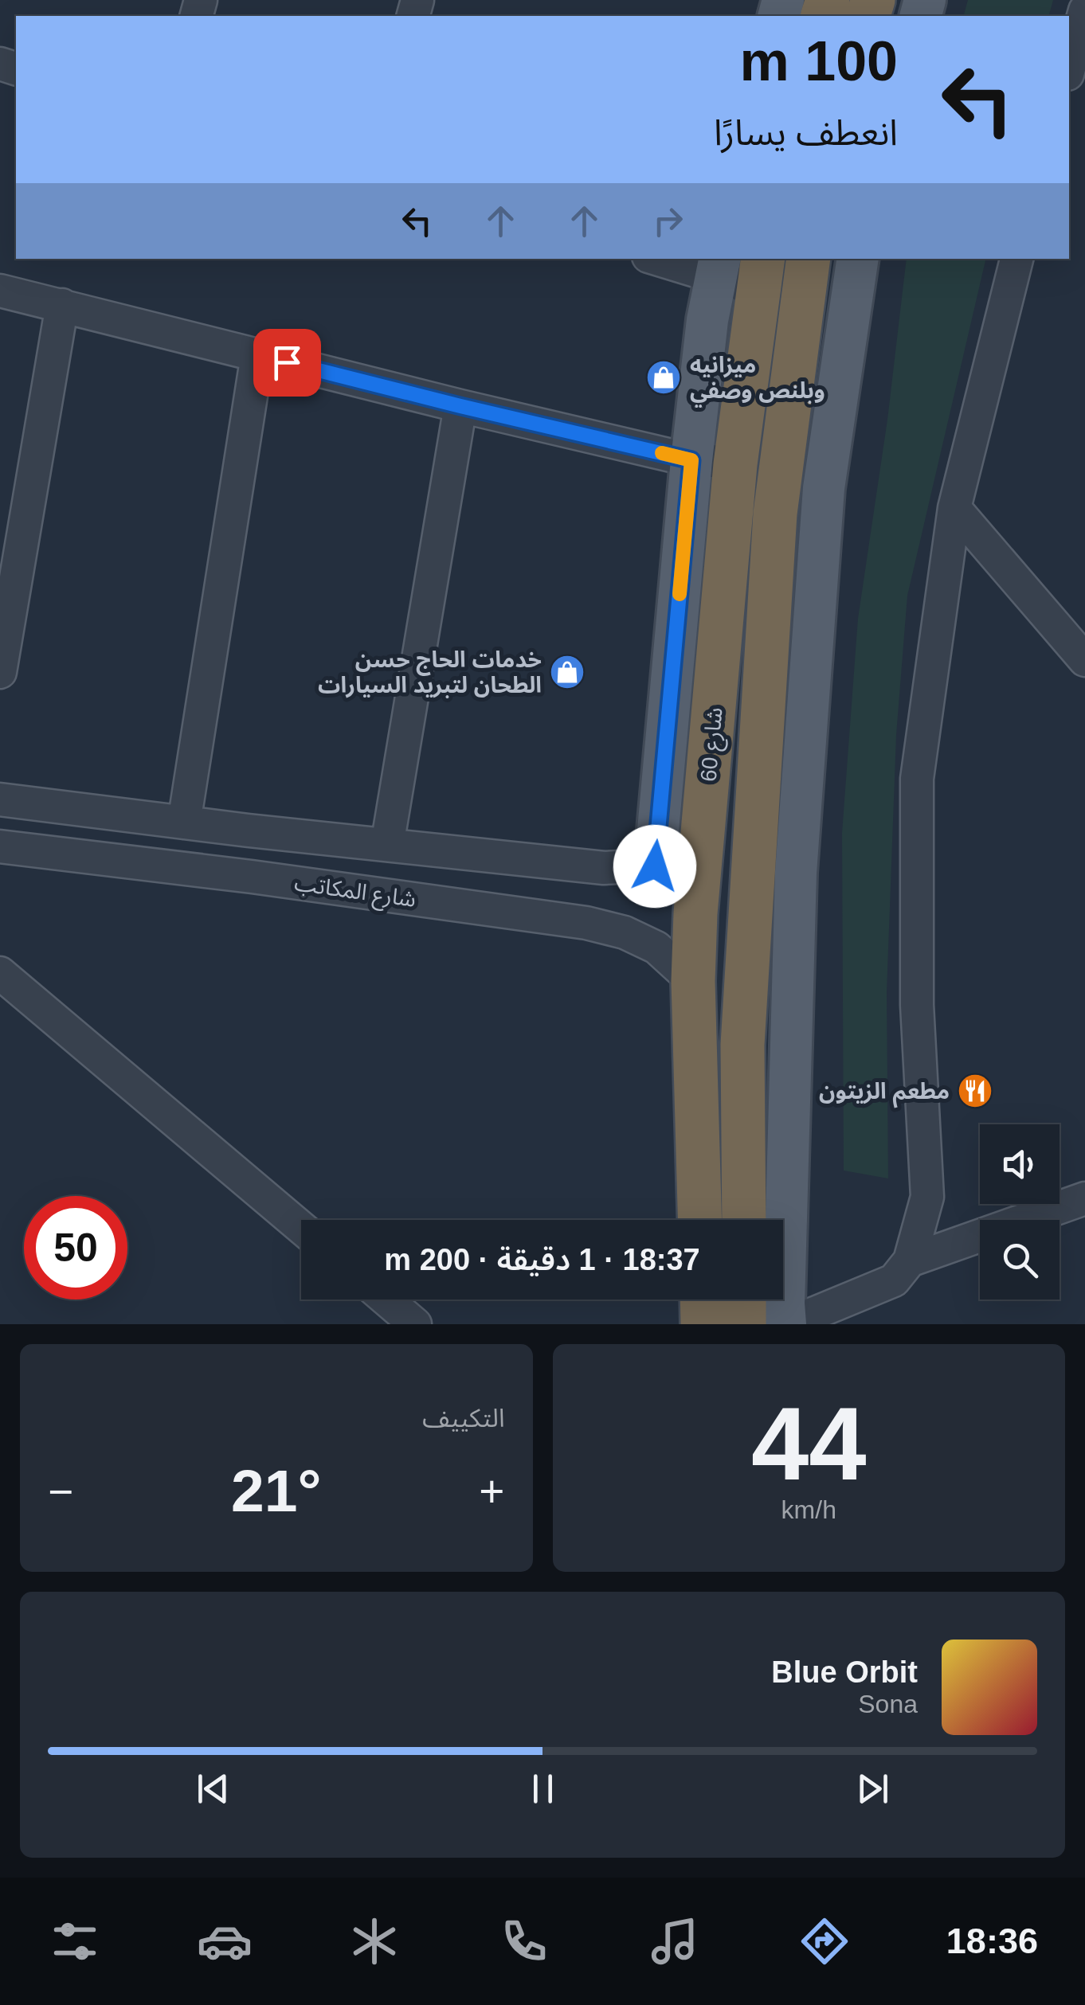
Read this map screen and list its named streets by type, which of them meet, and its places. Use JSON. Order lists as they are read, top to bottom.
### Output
{
  "streets": {
    "highway": ["شارع 60"],
    "street": ["شارع المکاتب"]
  },
  "crossings": [
    ["شارع 60", "شارع المکاتب"]
  ],
  "places": {
    "shop": ["ميزانيه وبلنص وصفي", "خدمات الحاج حسن الطحان لتبريد السيارات"],
    "restaurant": ["مطعم الزيتون"]
  },
  "page": {
    "turn": ["100 m", "انعطف يسارًا"],
    "limit": "50",
    "trip": "18:37 · 1 دقيقة · 200 m",
    "tile": [
      ["44", "km/h"],
      "التكييف"
    ],
    "heat": ["−", "21°", "+"],
    "song": ["Blue Orbit", "Sona"],
    "tabs": "18:36"
  }
}
